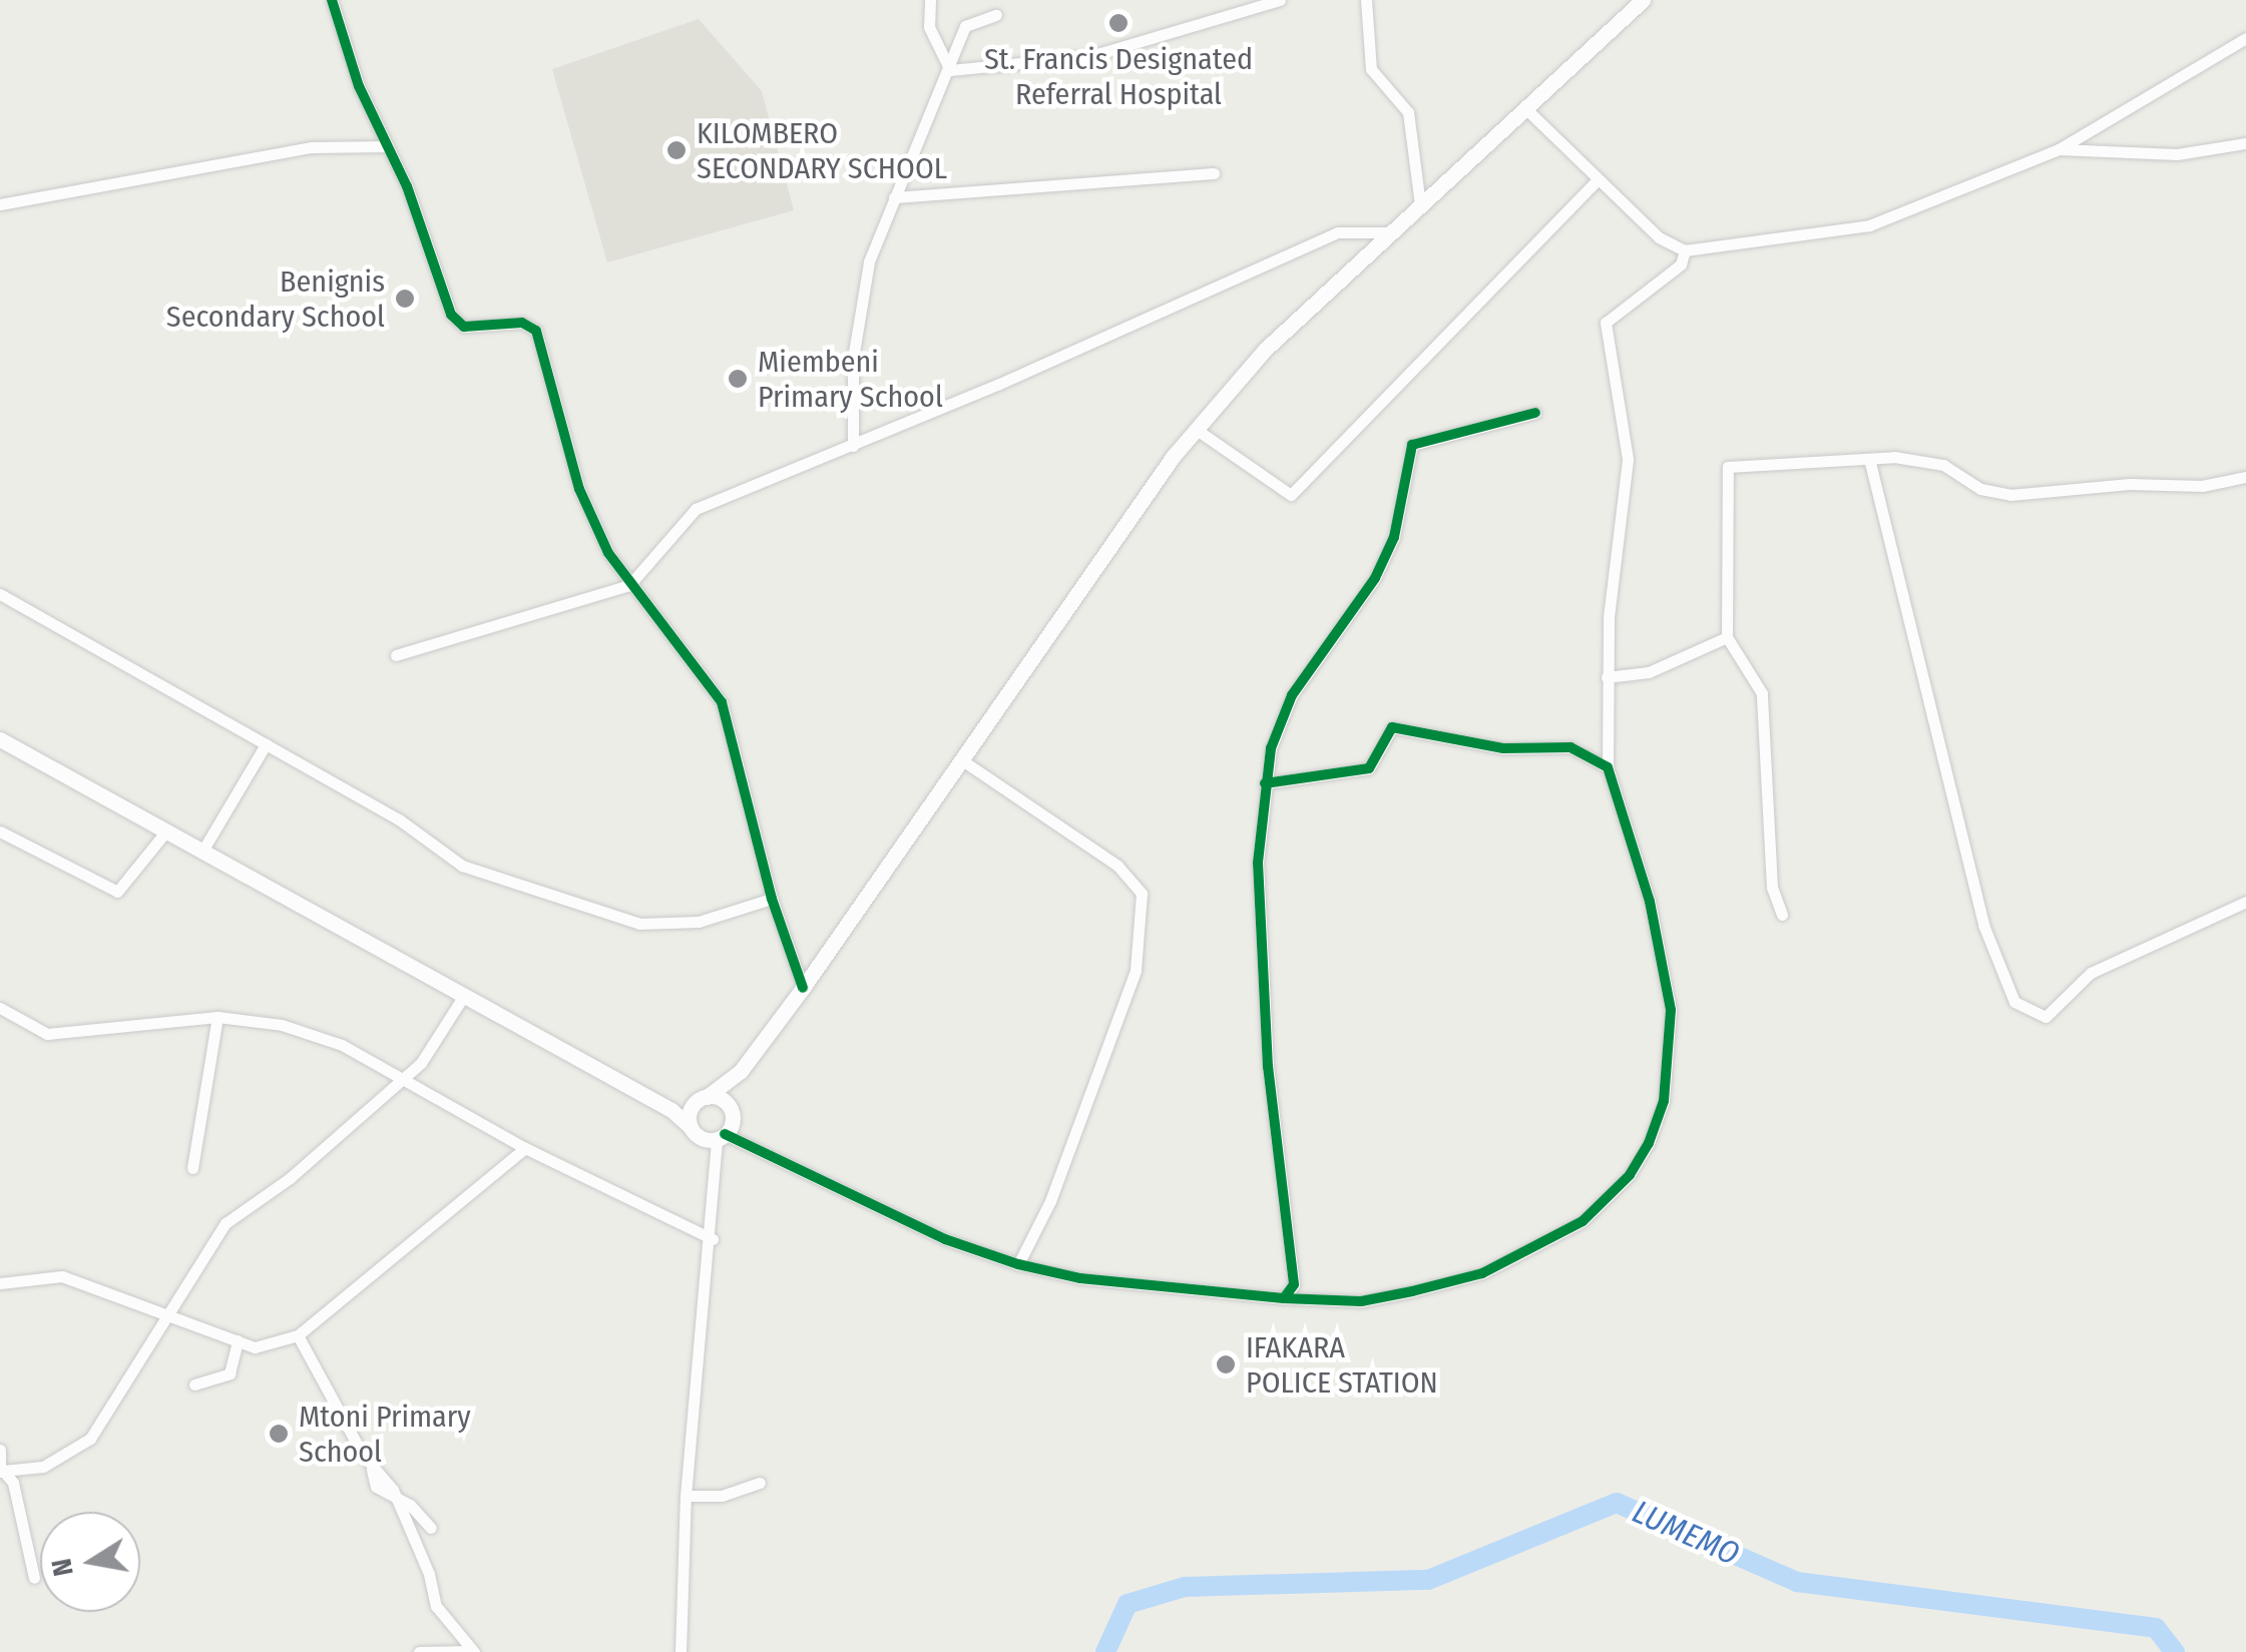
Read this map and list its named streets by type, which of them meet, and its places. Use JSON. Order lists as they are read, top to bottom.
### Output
{
  "water": ["LUMEMO"],
  "places": [
    "St. Francis Designated Referral Hospital",
    "KILOMBERO SECONDARY SCHOOL",
    "Benignis Secondary School",
    "Miembeni Primary School",
    "IFAKARA POLICE STATION",
    "Mtoni Primary School"
  ],
  "north": "left"
}
